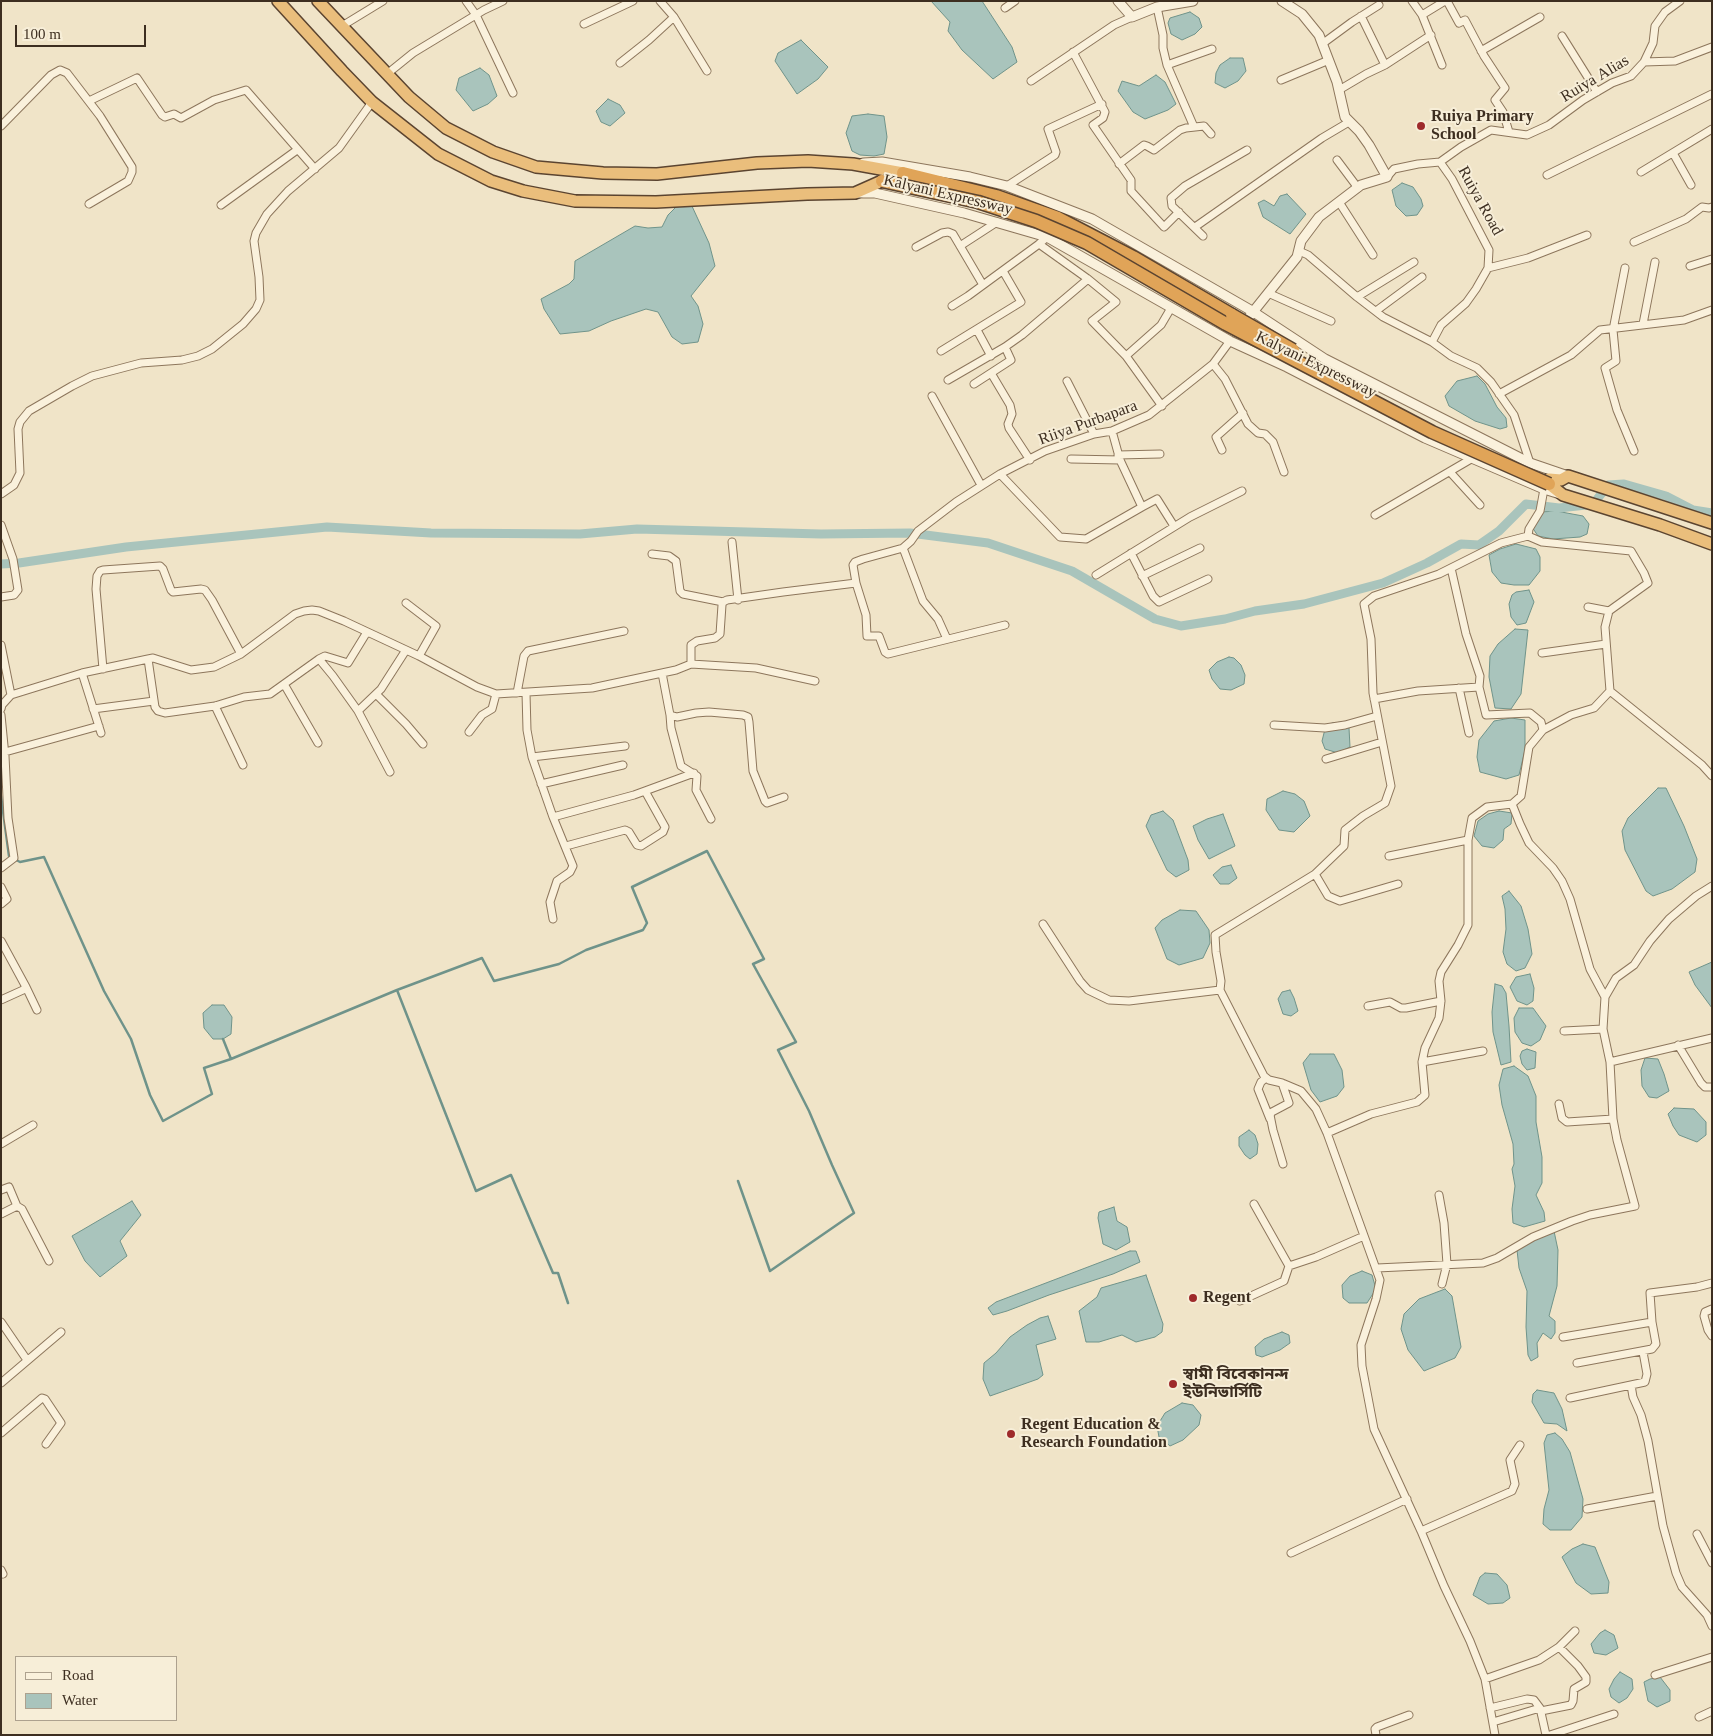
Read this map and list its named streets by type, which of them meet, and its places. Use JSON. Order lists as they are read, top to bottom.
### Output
{
  "streets": {
    "highway": ["Kalyani Expressway"],
    "street": ["Ruiya Alias", "Ruiya Road", "Riiya Purbapara"]
  },
  "crossings": [
    ["Ruiya Alias", "Ruiya Road"],
    ["Kalyani Expressway", "Riiya Purbapara"]
  ],
  "places": [
    "Ruiya Primary School",
    "Regent",
    "স্বামী বিবেকানন্দ ইউনিভার্সিটি",
    "Regent Education & Research Foundation"
  ],
  "legend": ["Road", "Water"],
  "scale_bar": "100 m"
}
